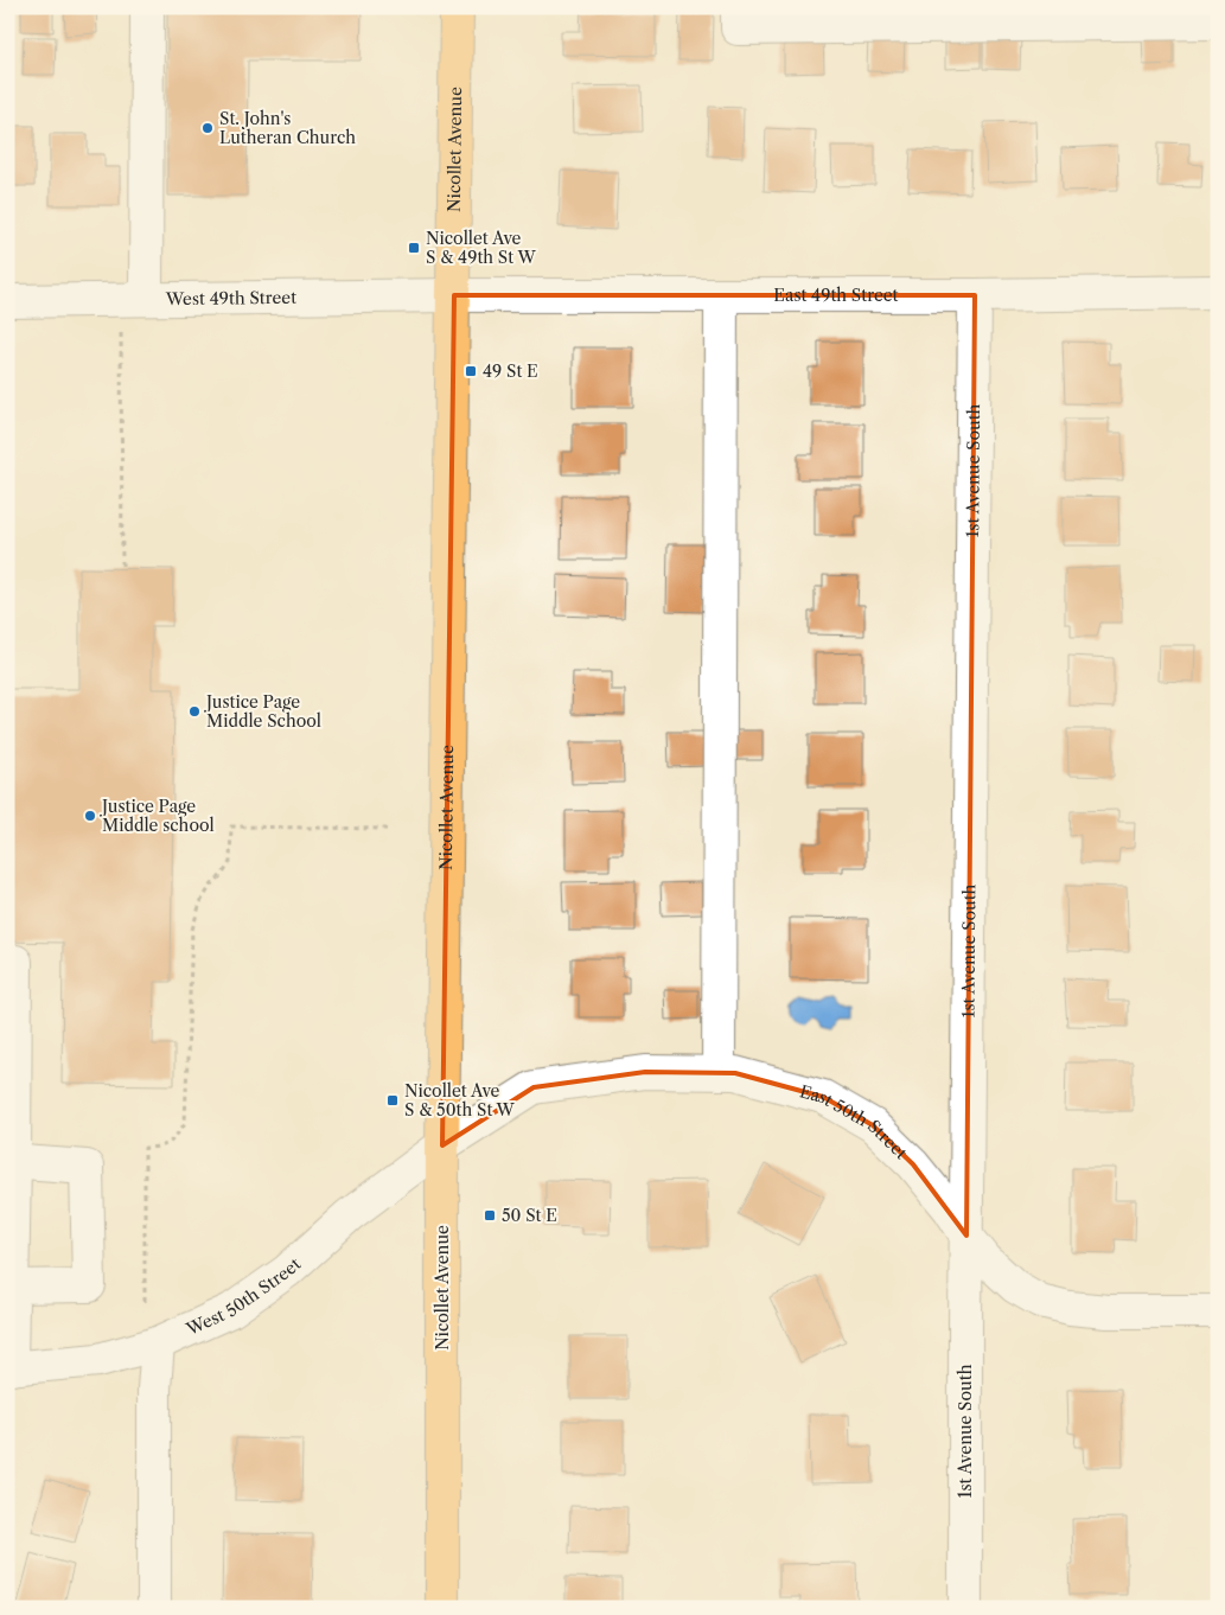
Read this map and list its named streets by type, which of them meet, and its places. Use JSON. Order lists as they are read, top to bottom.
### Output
{
  "streets": {
    "main road": ["Nicollet Avenue"],
    "street": [
      "East 49th Street",
      "West 49th Street",
      "1st Avenue South",
      "East 50th Street",
      "West 50th Street"
    ]
  },
  "crossings": [
    ["Nicollet Avenue", "East 49th Street"],
    ["Nicollet Avenue", "West 49th Street"],
    ["Nicollet Avenue", "East 50th Street"],
    ["Nicollet Avenue", "West 50th Street"],
    ["East 49th Street", "West 49th Street"],
    ["East 49th Street", "1st Avenue South"],
    ["1st Avenue South", "East 50th Street"],
    ["East 50th Street", "West 50th Street"]
  ],
  "places": {
    "other": ["St. John's Lutheran Church", "Justice Page Middle School", "Justice Page Middle school"],
    "transit": [
      "Nicollet Ave S & 49th St W",
      "49 St E",
      "Nicollet Ave S & 50th St W",
      "50 St E"
    ]
  }
}
